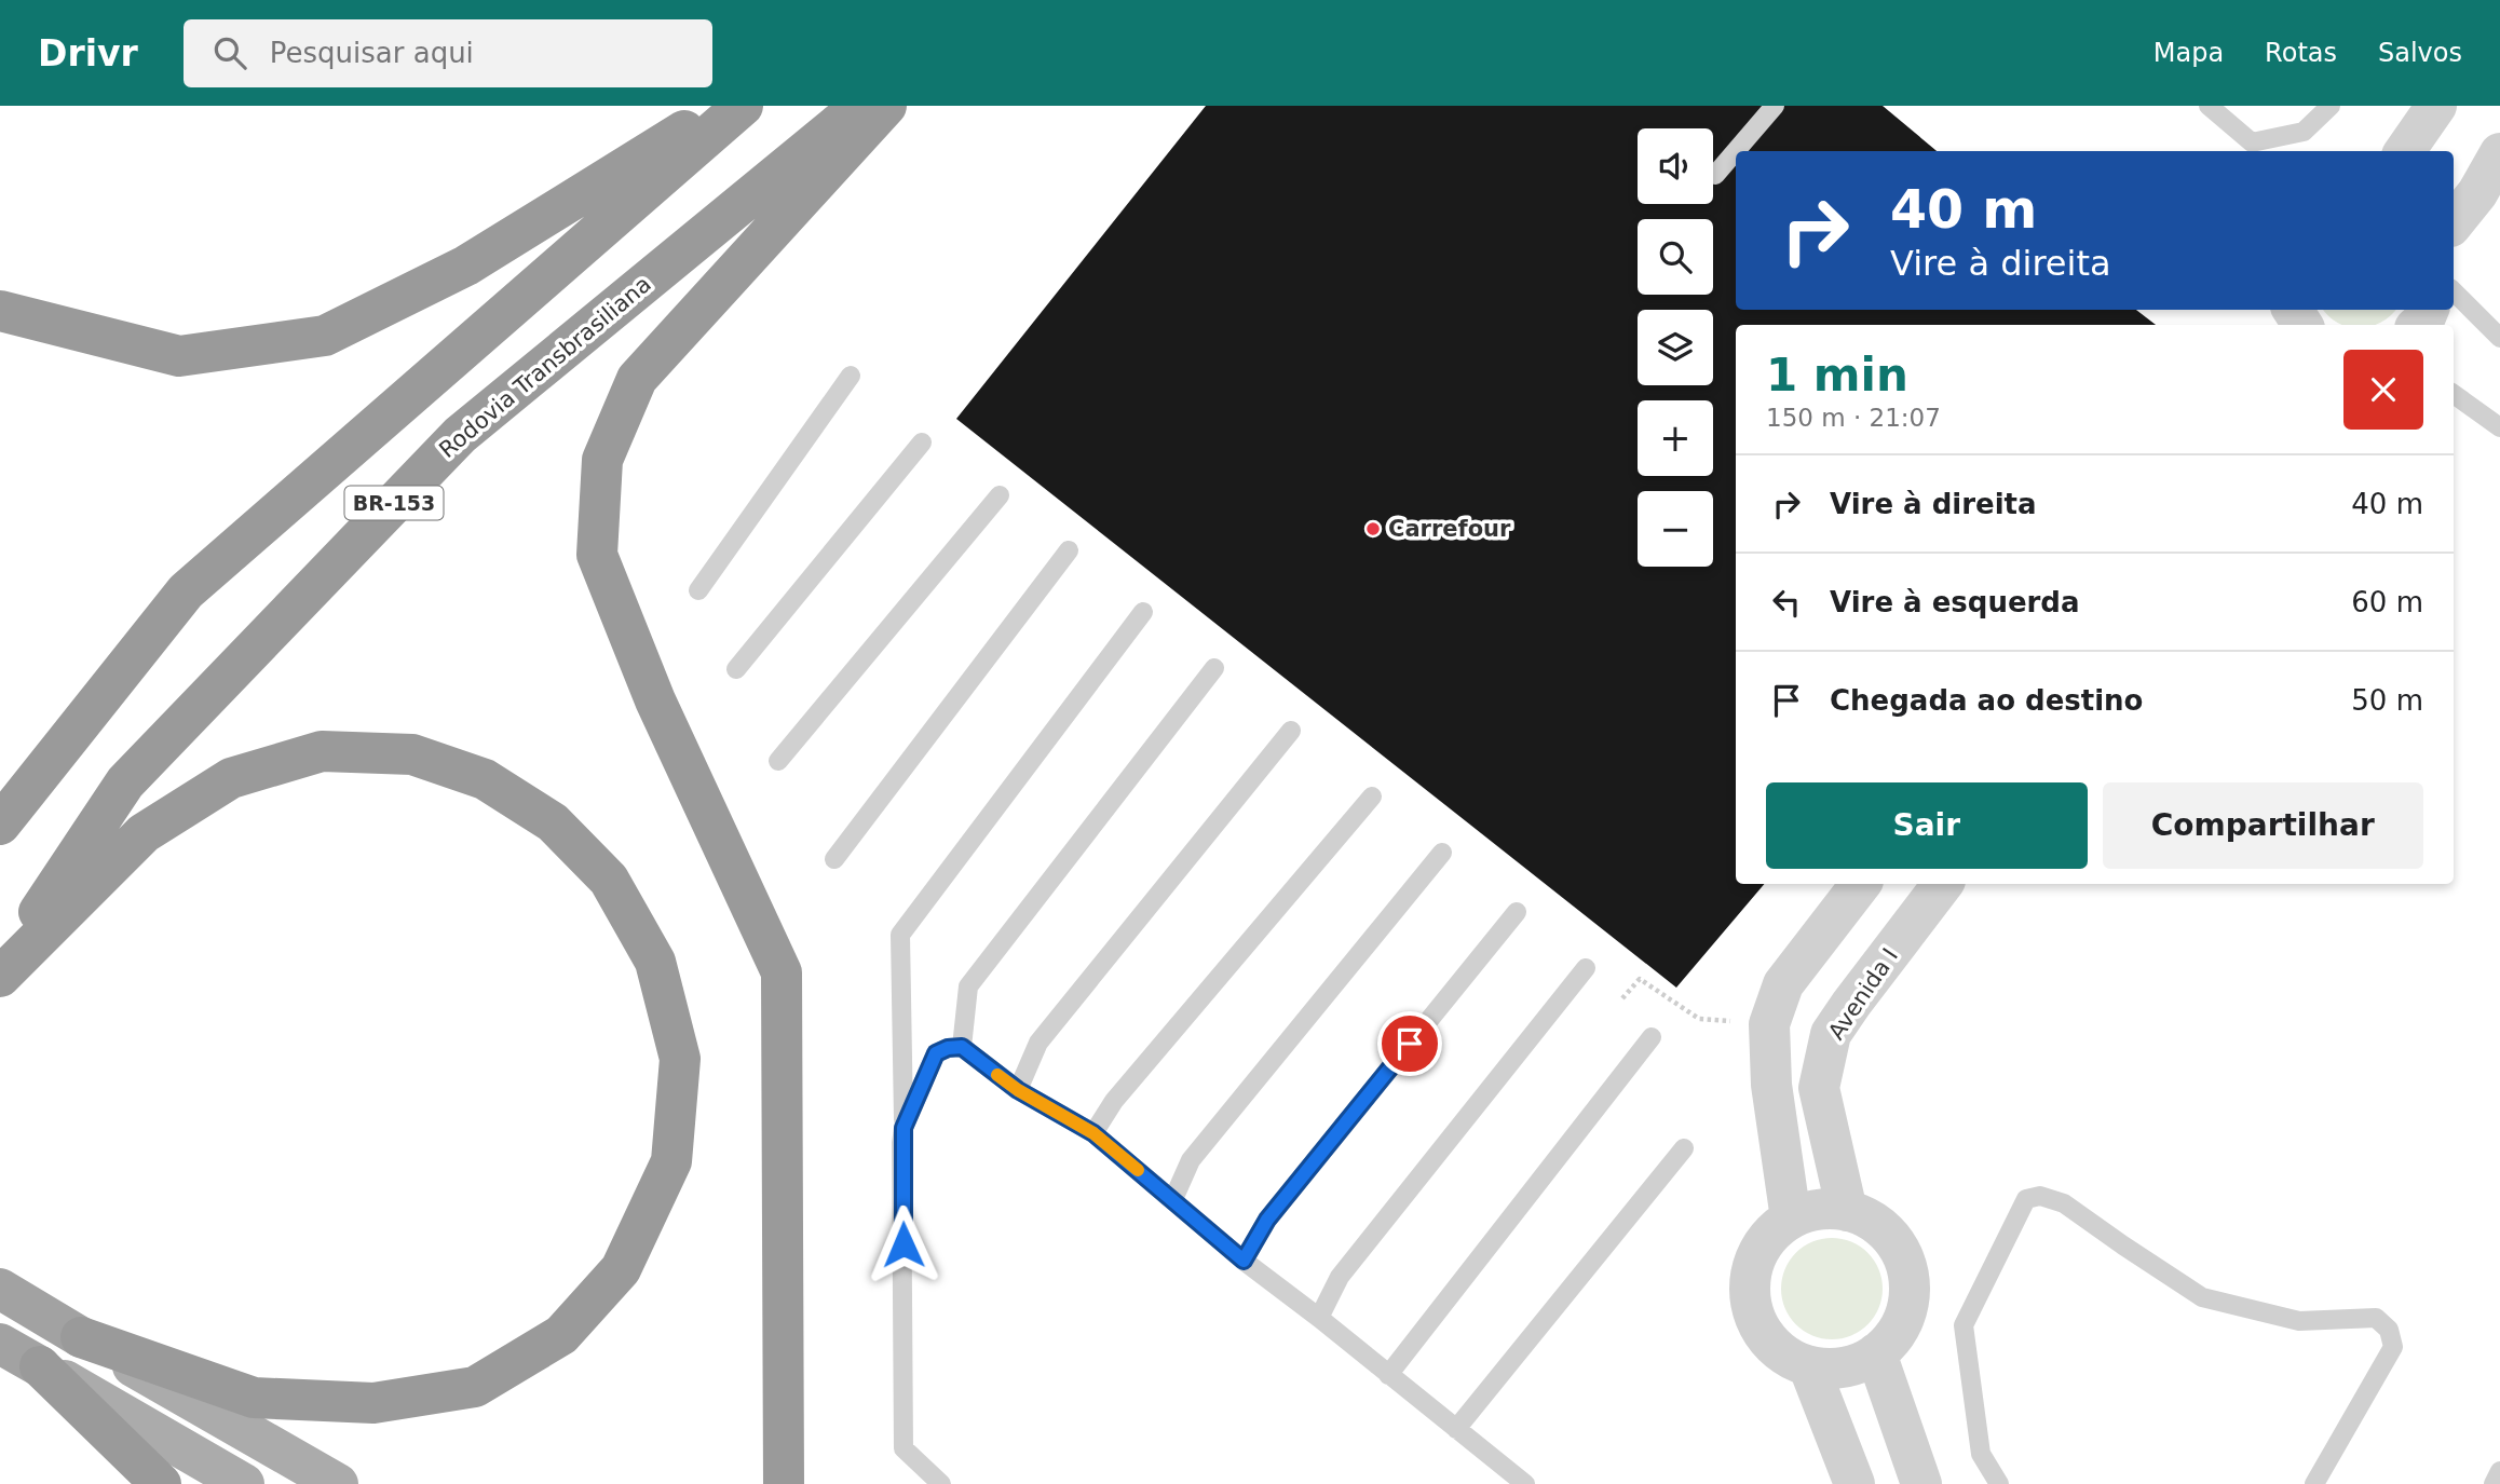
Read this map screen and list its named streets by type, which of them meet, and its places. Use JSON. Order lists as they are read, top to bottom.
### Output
{
  "streets": {
    "highway": ["Rodovia Transbrasiliana", "BR-153"],
    "street": ["Avenida I"]
  },
  "places": ["Carrefour"],
  "page": {
    "header": "Drivr",
    "search": "Pesquisar aqui",
    "nav": ["Mapa", "Rotas", "Salvos"],
    "map_buttons": ["+", "−"],
    "turn": ["40 m", "Vire à direita"],
    "heading": ["1 min", "150 m · 21:07"],
    "list": [
      {
        "name": "Vire à direita",
        "value": "40 m"
      },
      {
        "name": "Vire à esquerda",
        "value": "60 m"
      },
      {
        "name": "Chegada ao destino",
        "value": "50 m"
      }
    ],
    "buttons": ["Sair", "Compartilhar"]
  }
}
